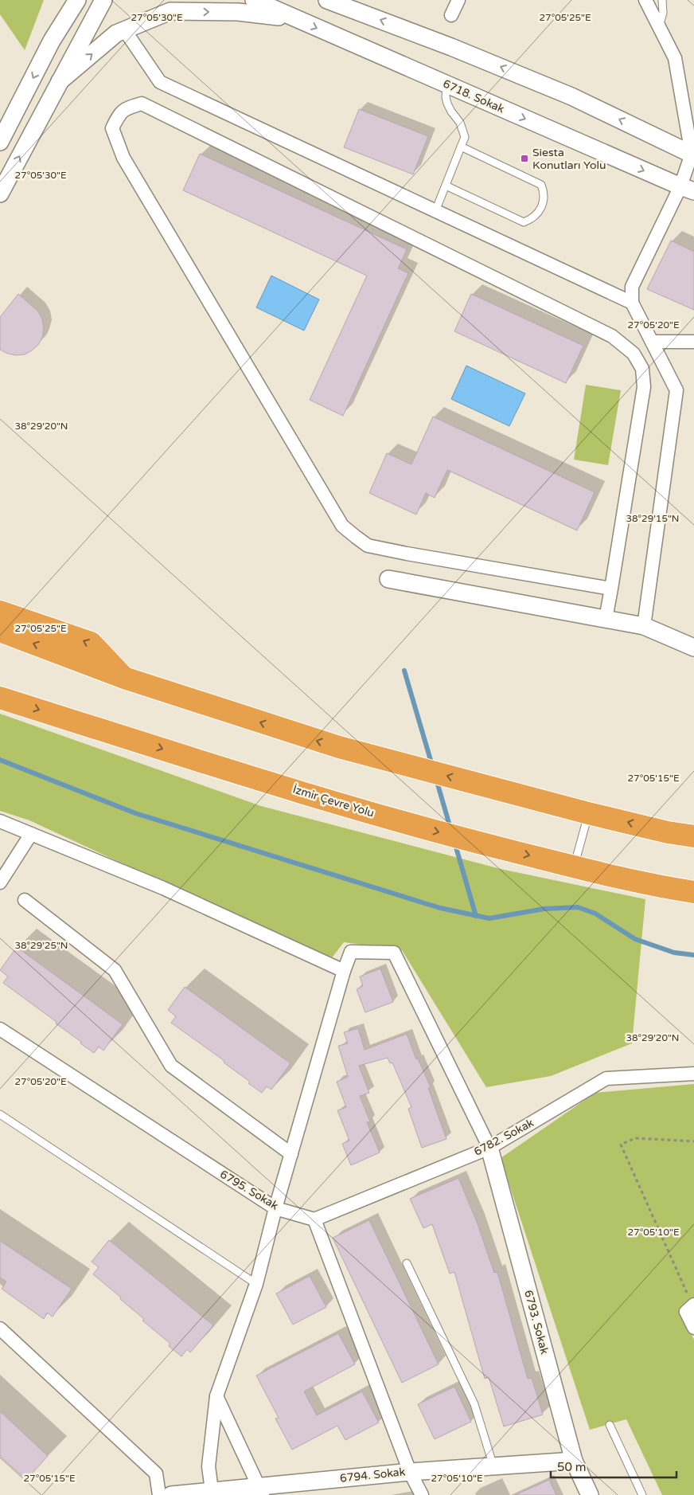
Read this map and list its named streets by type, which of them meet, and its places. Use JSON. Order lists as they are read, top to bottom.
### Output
{
  "streets": {
    "highway": ["İzmir Çevre Yolu"],
    "street": [
      "6718. Sokak",
      "6782. Sokak",
      "6795. Sokak",
      "6793. Sokak",
      "6794. Sokak"
    ]
  },
  "crossings": [
    ["6782. Sokak", "6795. Sokak"],
    ["6782. Sokak", "6793. Sokak"],
    ["6793. Sokak", "6794. Sokak"]
  ],
  "places": {
    "transit": ["Siesta Konutları Yolu"]
  },
  "scale_bar": "50 m",
  "coordinates": [
    "27°05'30\"E",
    "27°05'25\"E",
    "27°05'20\"E",
    "38°29'20\"N",
    "38°29'15\"N",
    "27°05'15\"E",
    "38°29'25\"N",
    "27°05'10\"E"
  ]
}
